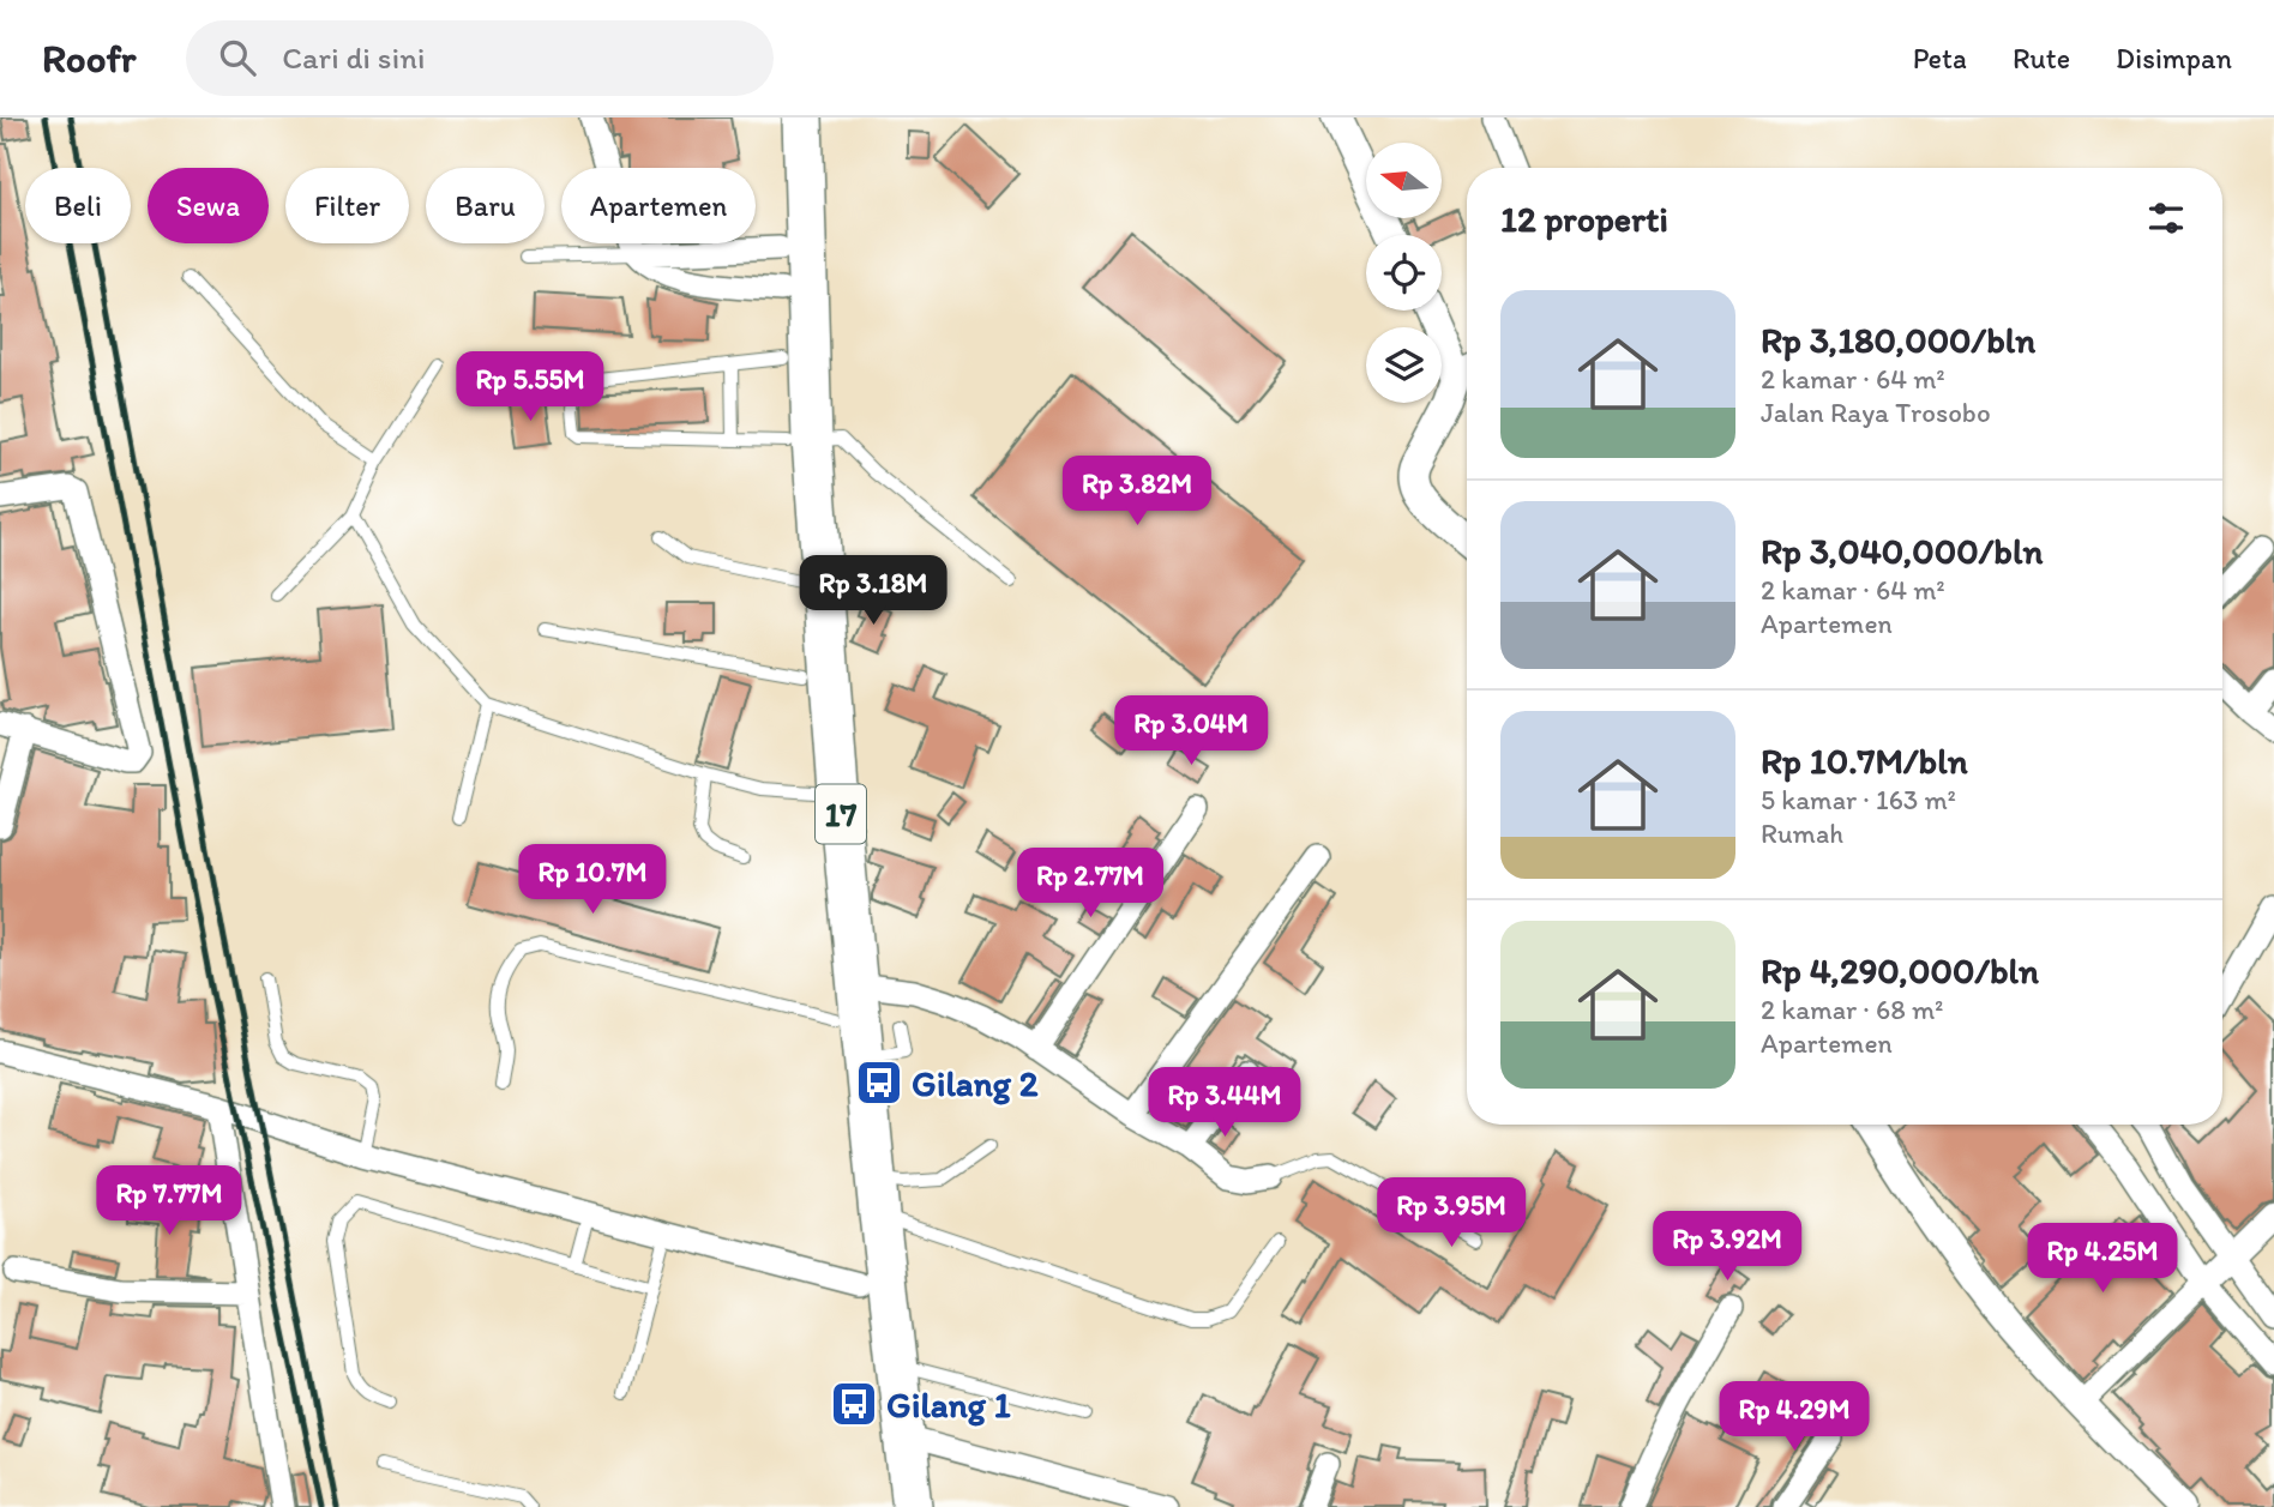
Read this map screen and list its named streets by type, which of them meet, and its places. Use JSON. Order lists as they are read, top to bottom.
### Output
{
  "streets": {
    "highway": ["17"]
  },
  "places": {
    "bus stop": ["Gilang 2", "Gilang 1"]
  },
  "north": "left",
  "page": {
    "header": "Roofr",
    "search": "Cari di sini",
    "nav": ["Peta", "Rute", "Disimpan"],
    "chip": [
      "Beli",
      "Sewa",
      "Filter",
      "Baru",
      "Apartemen"
    ],
    "heading": "12 properti",
    "list": [
      {
        "name": "Rp 3,180,000/bln",
        "note": "2 kamar · 64 m² · Jalan Raya Trosobo"
      },
      {
        "name": "Rp 3,040,000/bln",
        "note": "2 kamar · 64 m² · Apartemen"
      },
      {
        "name": "Rp 10.7M/bln",
        "note": "5 kamar · 163 m² · Rumah"
      },
      {
        "name": "Rp 4,290,000/bln",
        "note": "2 kamar · 68 m² · Apartemen"
      }
    ],
    "price": [
      "Rp 5.55M",
      "Rp 3.82M",
      "Rp 3.18M",
      "Rp 3.04M",
      "Rp 10.7M",
      "Rp 2.77M",
      "Rp 3.44M",
      "Rp 7.77M",
      "Rp 3.95M",
      "Rp 3.92M",
      "Rp 4.25M",
      "Rp 4.29M"
    ]
  }
}
